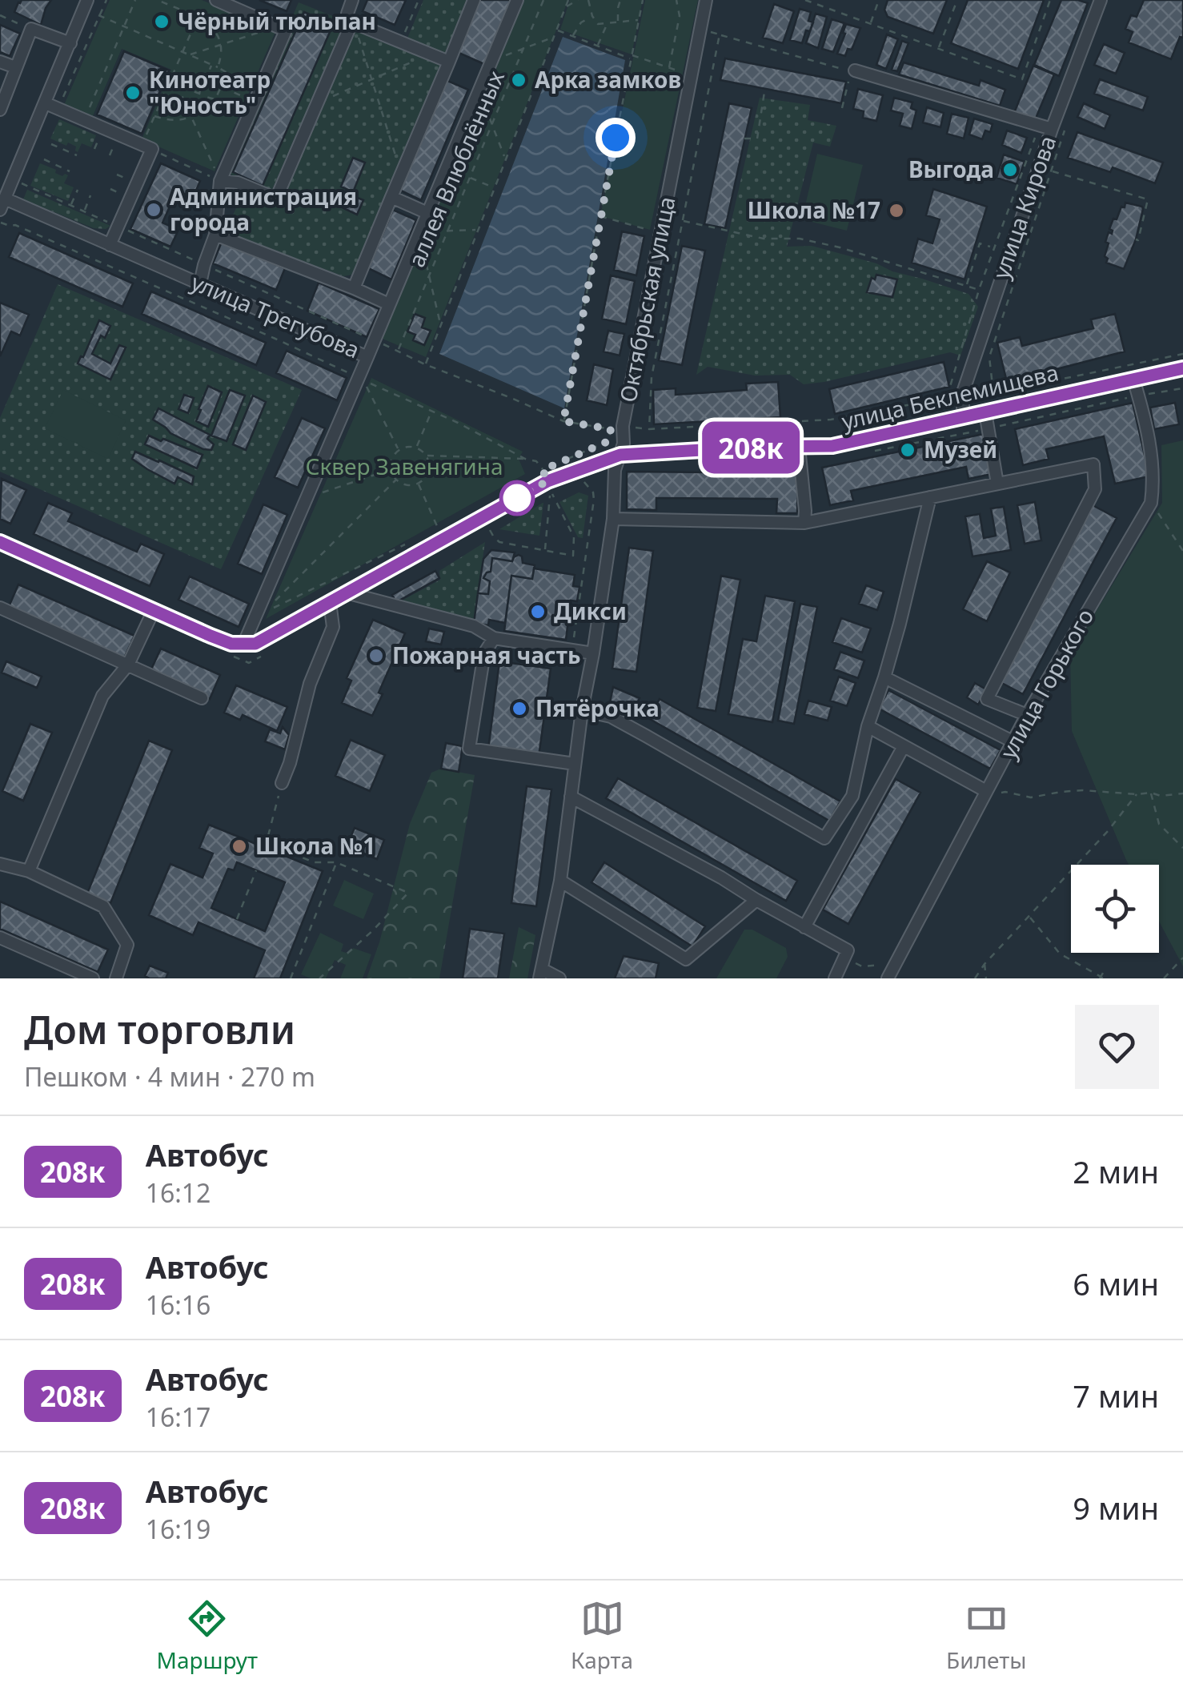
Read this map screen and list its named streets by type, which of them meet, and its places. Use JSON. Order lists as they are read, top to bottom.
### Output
{
  "streets": {
    "main road": ["улица Беклемищева"],
    "street": [
      "улица Кирова",
      "Октябрьская улица",
      "улица Трегубова",
      "улица Горького"
    ],
    "path": ["аллея Влюблённых"]
  },
  "crossings": [
    ["улица Кирова", "улица Беклемищева"],
    ["Октябрьская улица", "улица Беклемищева"],
    ["улица Беклемищева", "улица Горького"]
  ],
  "parks": ["Сквер Завенягина"],
  "places": [
    "Чёрный тюльпан",
    "Арка замков",
    "Кинотеатр \"Юность\"",
    "Выгода",
    "Администрация города",
    "Школа №17",
    "Музей",
    "Дикси",
    "Пожарная часть",
    "Пятёрочка",
    "Школа №1"
  ],
  "lines": ["bus line 208к"],
  "page": {
    "on_map": "208к",
    "heading": ["Дом торговли", "Пешком · 4 мин · 270 m"],
    "list": [
      {
        "mark": "208к",
        "name": "Автобус",
        "note": "16:12",
        "value": "2 мин"
      },
      {
        "mark": "208к",
        "name": "Автобус",
        "note": "16:16",
        "value": "6 мин"
      },
      {
        "mark": "208к",
        "name": "Автобус",
        "note": "16:17",
        "value": "7 мин"
      },
      {
        "mark": "208к",
        "name": "Автобус",
        "note": "16:19",
        "value": "9 мин"
      }
    ],
    "tabs": ["Маршрут", "Карта", "Билеты"]
  }
}
